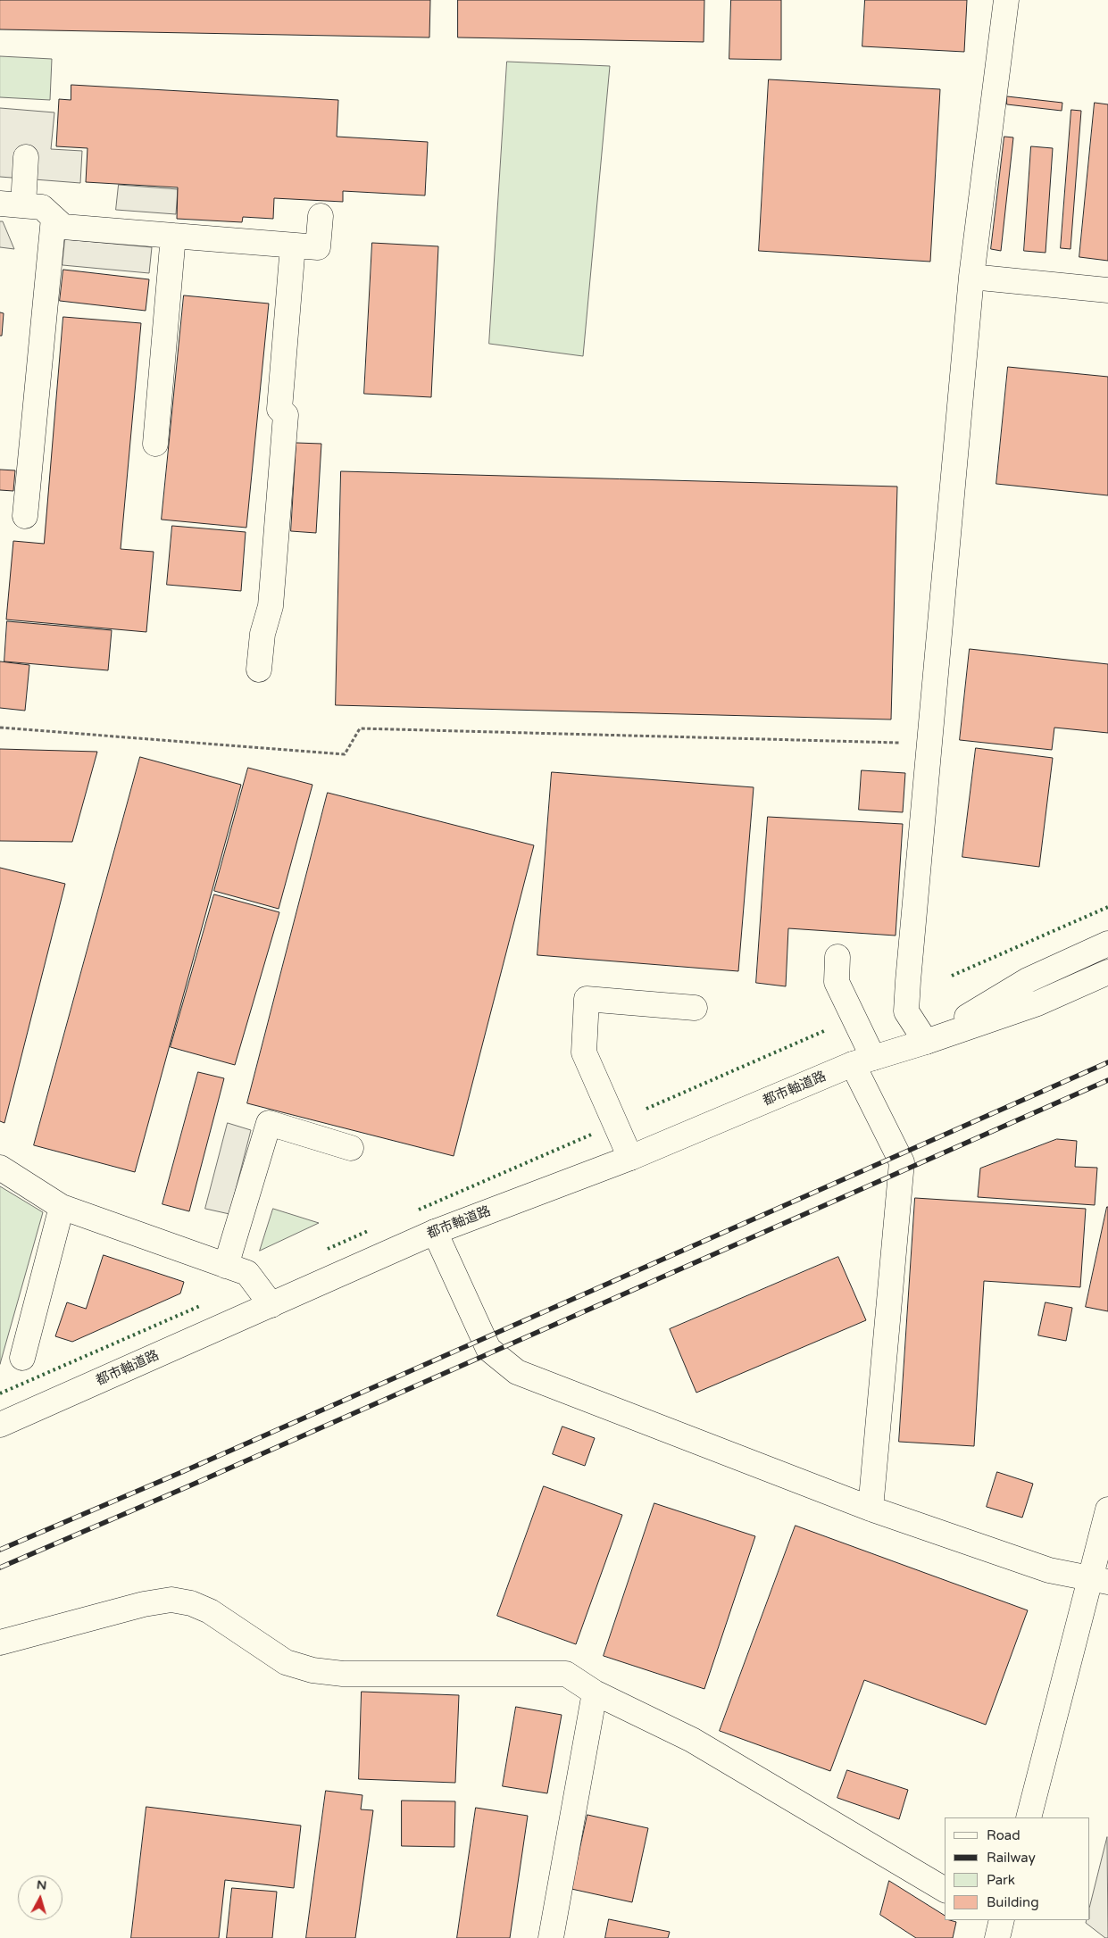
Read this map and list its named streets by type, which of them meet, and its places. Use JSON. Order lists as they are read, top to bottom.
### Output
{
  "streets": {
    "street": ["都市軸道路"]
  },
  "legend": [
    "Road",
    "Railway",
    "Park",
    "Building"
  ],
  "north": "top"
}
